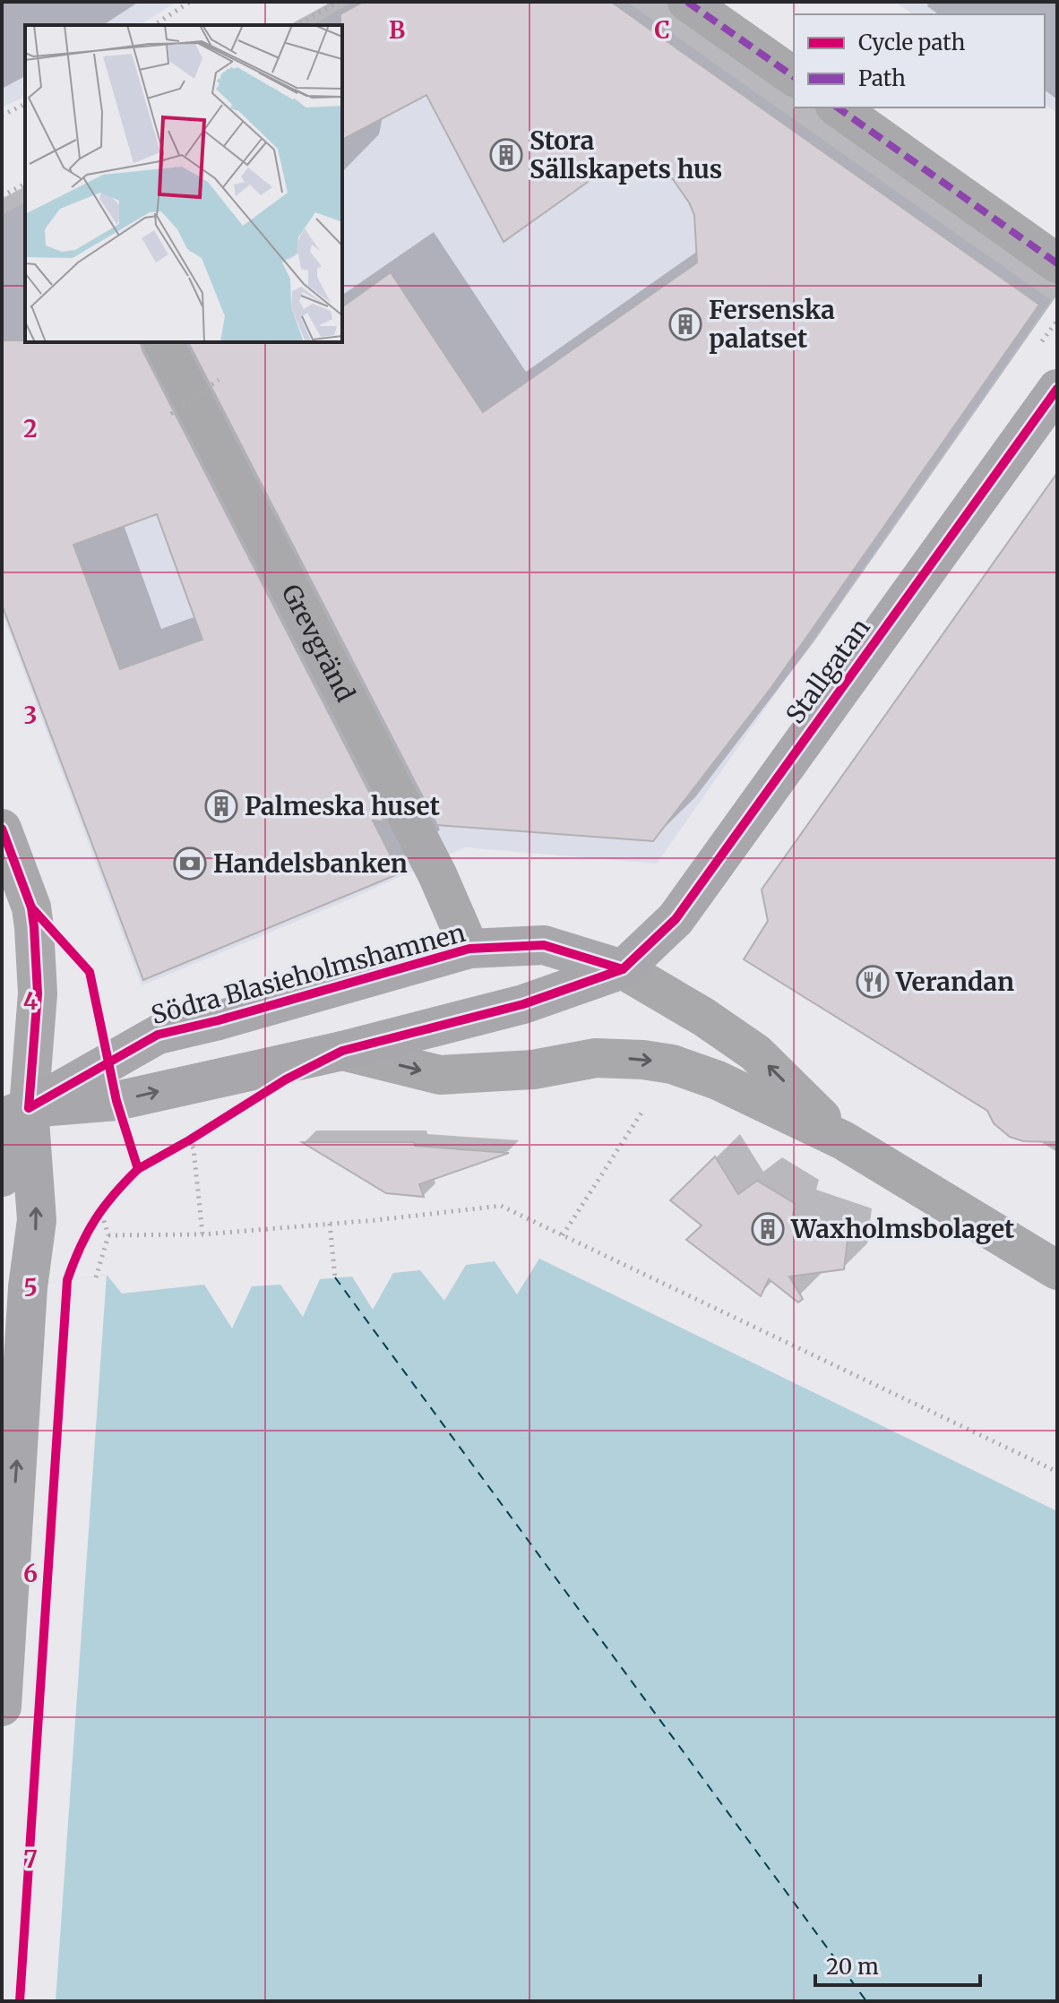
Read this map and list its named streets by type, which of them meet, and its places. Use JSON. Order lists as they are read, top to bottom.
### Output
{
  "streets": {
    "street": ["Grevgränd", "Stallgatan", "Södra Blasieholmshamnen"]
  },
  "crossings": [
    ["Grevgränd", "Södra Blasieholmshamnen"],
    ["Stallgatan", "Södra Blasieholmshamnen"]
  ],
  "places": {
    "building": [
      "Stora Sällskapets hus",
      "Fersenska palatset",
      "Palmeska huset",
      "Waxholmsbolaget"
    ],
    "bank": ["Handelsbanken"],
    "restaurant": ["Verandan"]
  },
  "legend": ["Cycle path", "Path"],
  "scale_bar": "20 m",
  "grid": {
    "columns": ["B", "C"],
    "rows": [
      "2",
      "3",
      "4",
      "5",
      "6",
      "7"
    ]
  }
}
